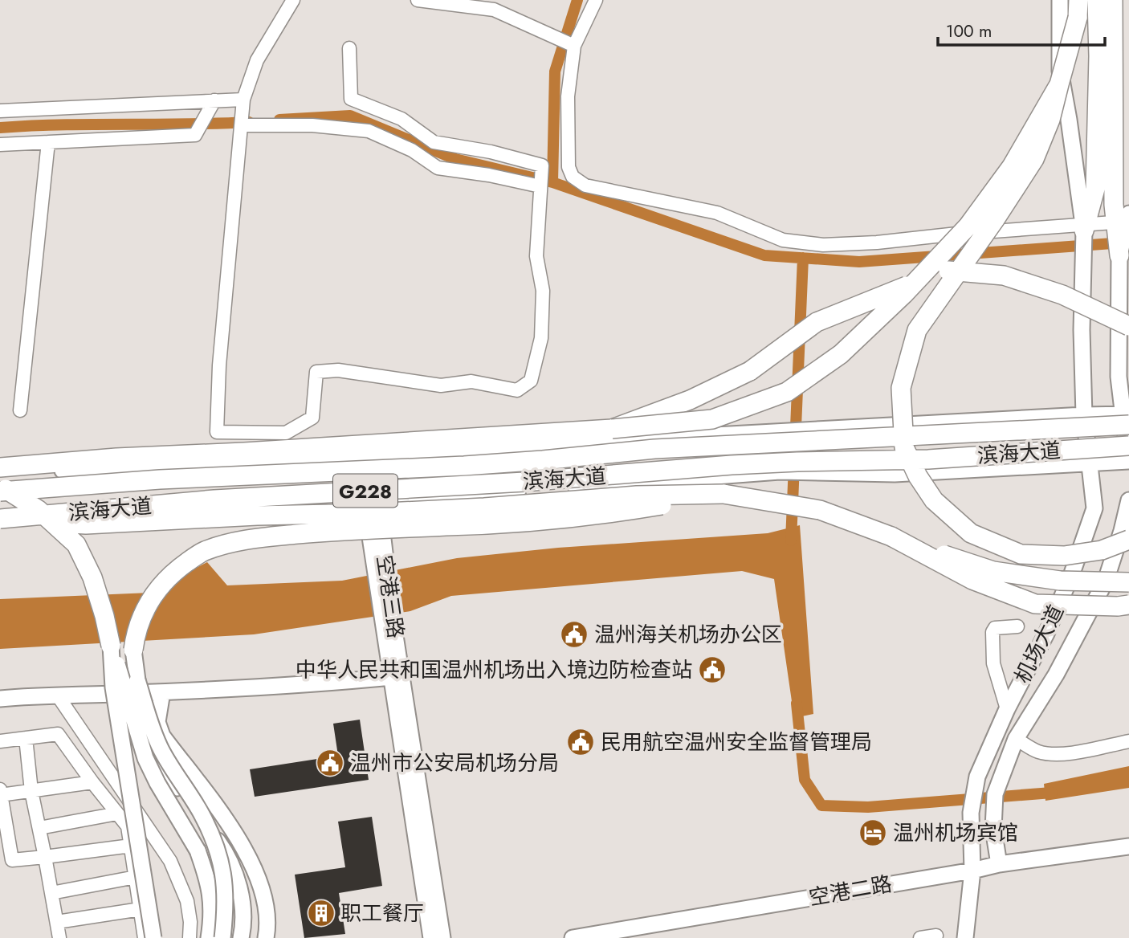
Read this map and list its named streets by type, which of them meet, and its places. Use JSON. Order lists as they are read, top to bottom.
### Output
{
  "streets": {
    "highway": ["滨海大道", "G228"],
    "main road": ["空港三路", "机场大道", "空港二路"]
  },
  "crossings": [
    ["机场大道", "空港二路"]
  ],
  "places": {
    "public building": [
      "温州海关机场办公区",
      "中华人民共和国温州机场出入境边防检查站",
      "民用航空温州安全监督管理局",
      "温州市公安局机场分局"
    ],
    "hotel": ["温州机场宾馆"],
    "building": ["职工餐厅"]
  },
  "scale_bar": "100 m"
}
